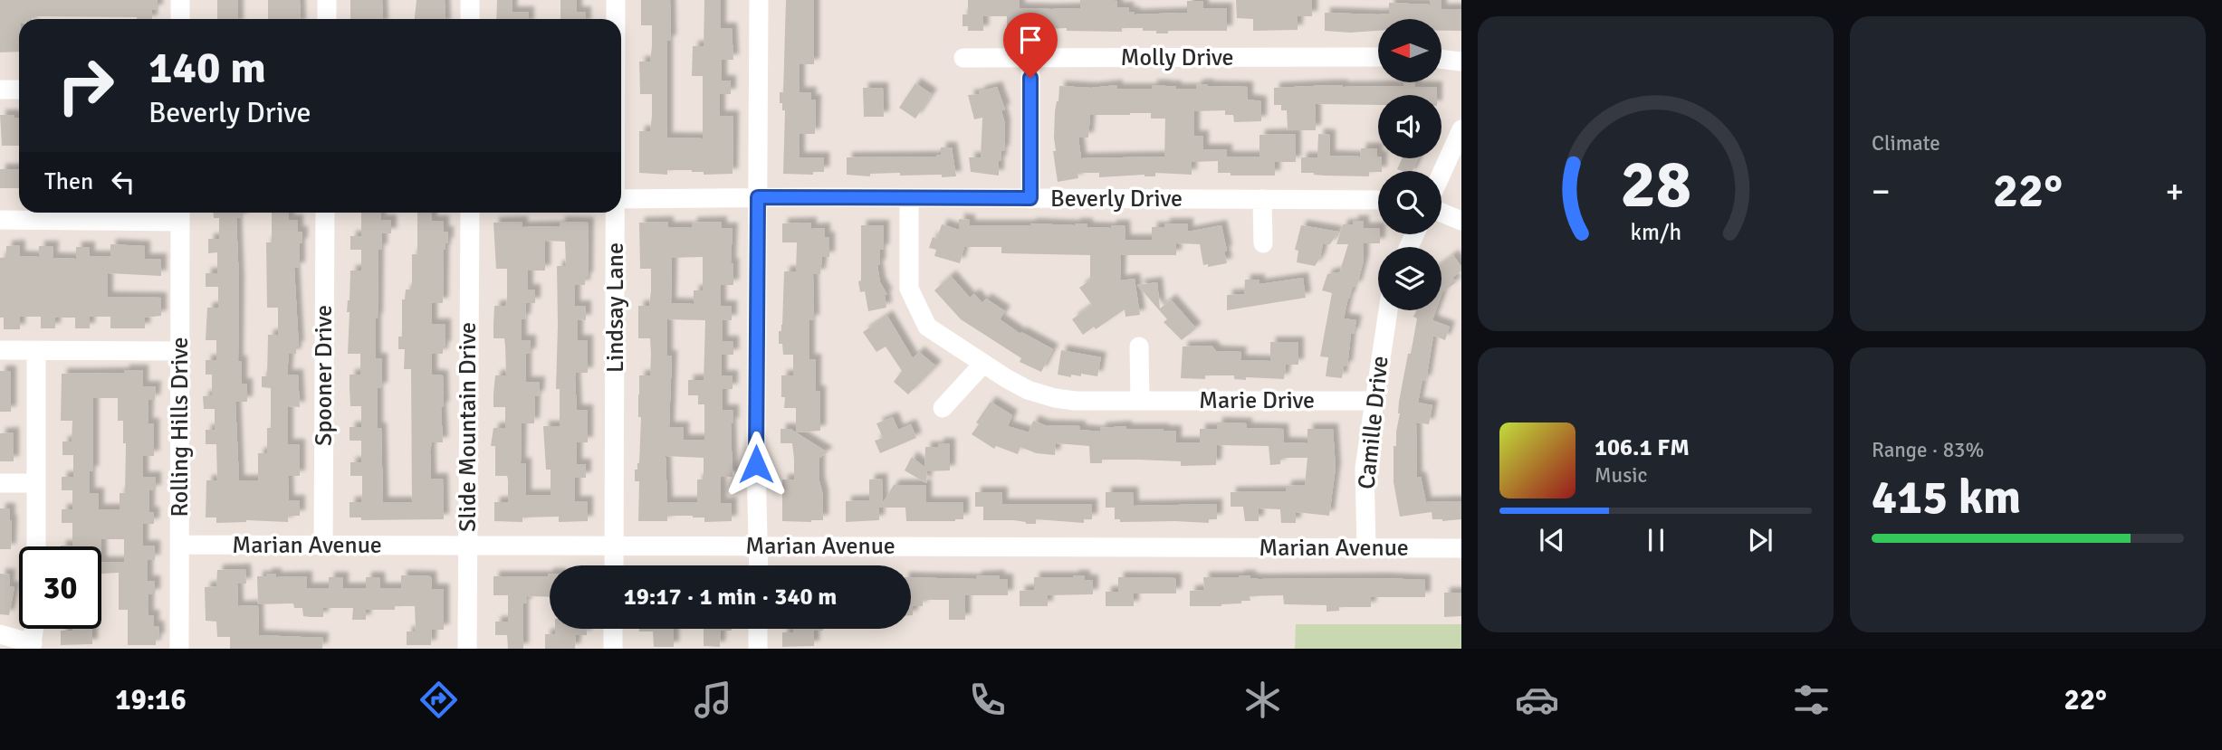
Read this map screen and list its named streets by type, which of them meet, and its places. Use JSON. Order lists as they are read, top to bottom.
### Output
{
  "streets": {
    "street": [
      "Molly Drive",
      "Beverly Drive",
      "Lindsay Lane",
      "Spooner Drive",
      "Marie Drive",
      "Camille Drive",
      "Rolling Hills Drive",
      "Slide Mountain Drive",
      "Marian Avenue"
    ]
  },
  "crossings": [
    ["Beverly Drive", "Marie Drive"],
    ["Lindsay Lane", "Marian Avenue"],
    ["Spooner Drive", "Marian Avenue"],
    ["Marie Drive", "Camille Drive"],
    ["Camille Drive", "Marian Avenue"],
    ["Rolling Hills Drive", "Marian Avenue"],
    ["Slide Mountain Drive", "Marian Avenue"]
  ],
  "north": "left",
  "page": {
    "tile": [
      "Climate",
      ["Range · 83%", "415 km"]
    ],
    "turn": ["140 m", "Beverly Drive"],
    "then": "Then",
    "heat": ["−", "22°", "+"],
    "song": ["106.1 FM", "Music"],
    "limit": "30",
    "trip": "19:17 · 1 min · 340 m",
    "tabs": ["19:16", "22°"],
    "gauge": ["28", "km/h"]
  }
}
